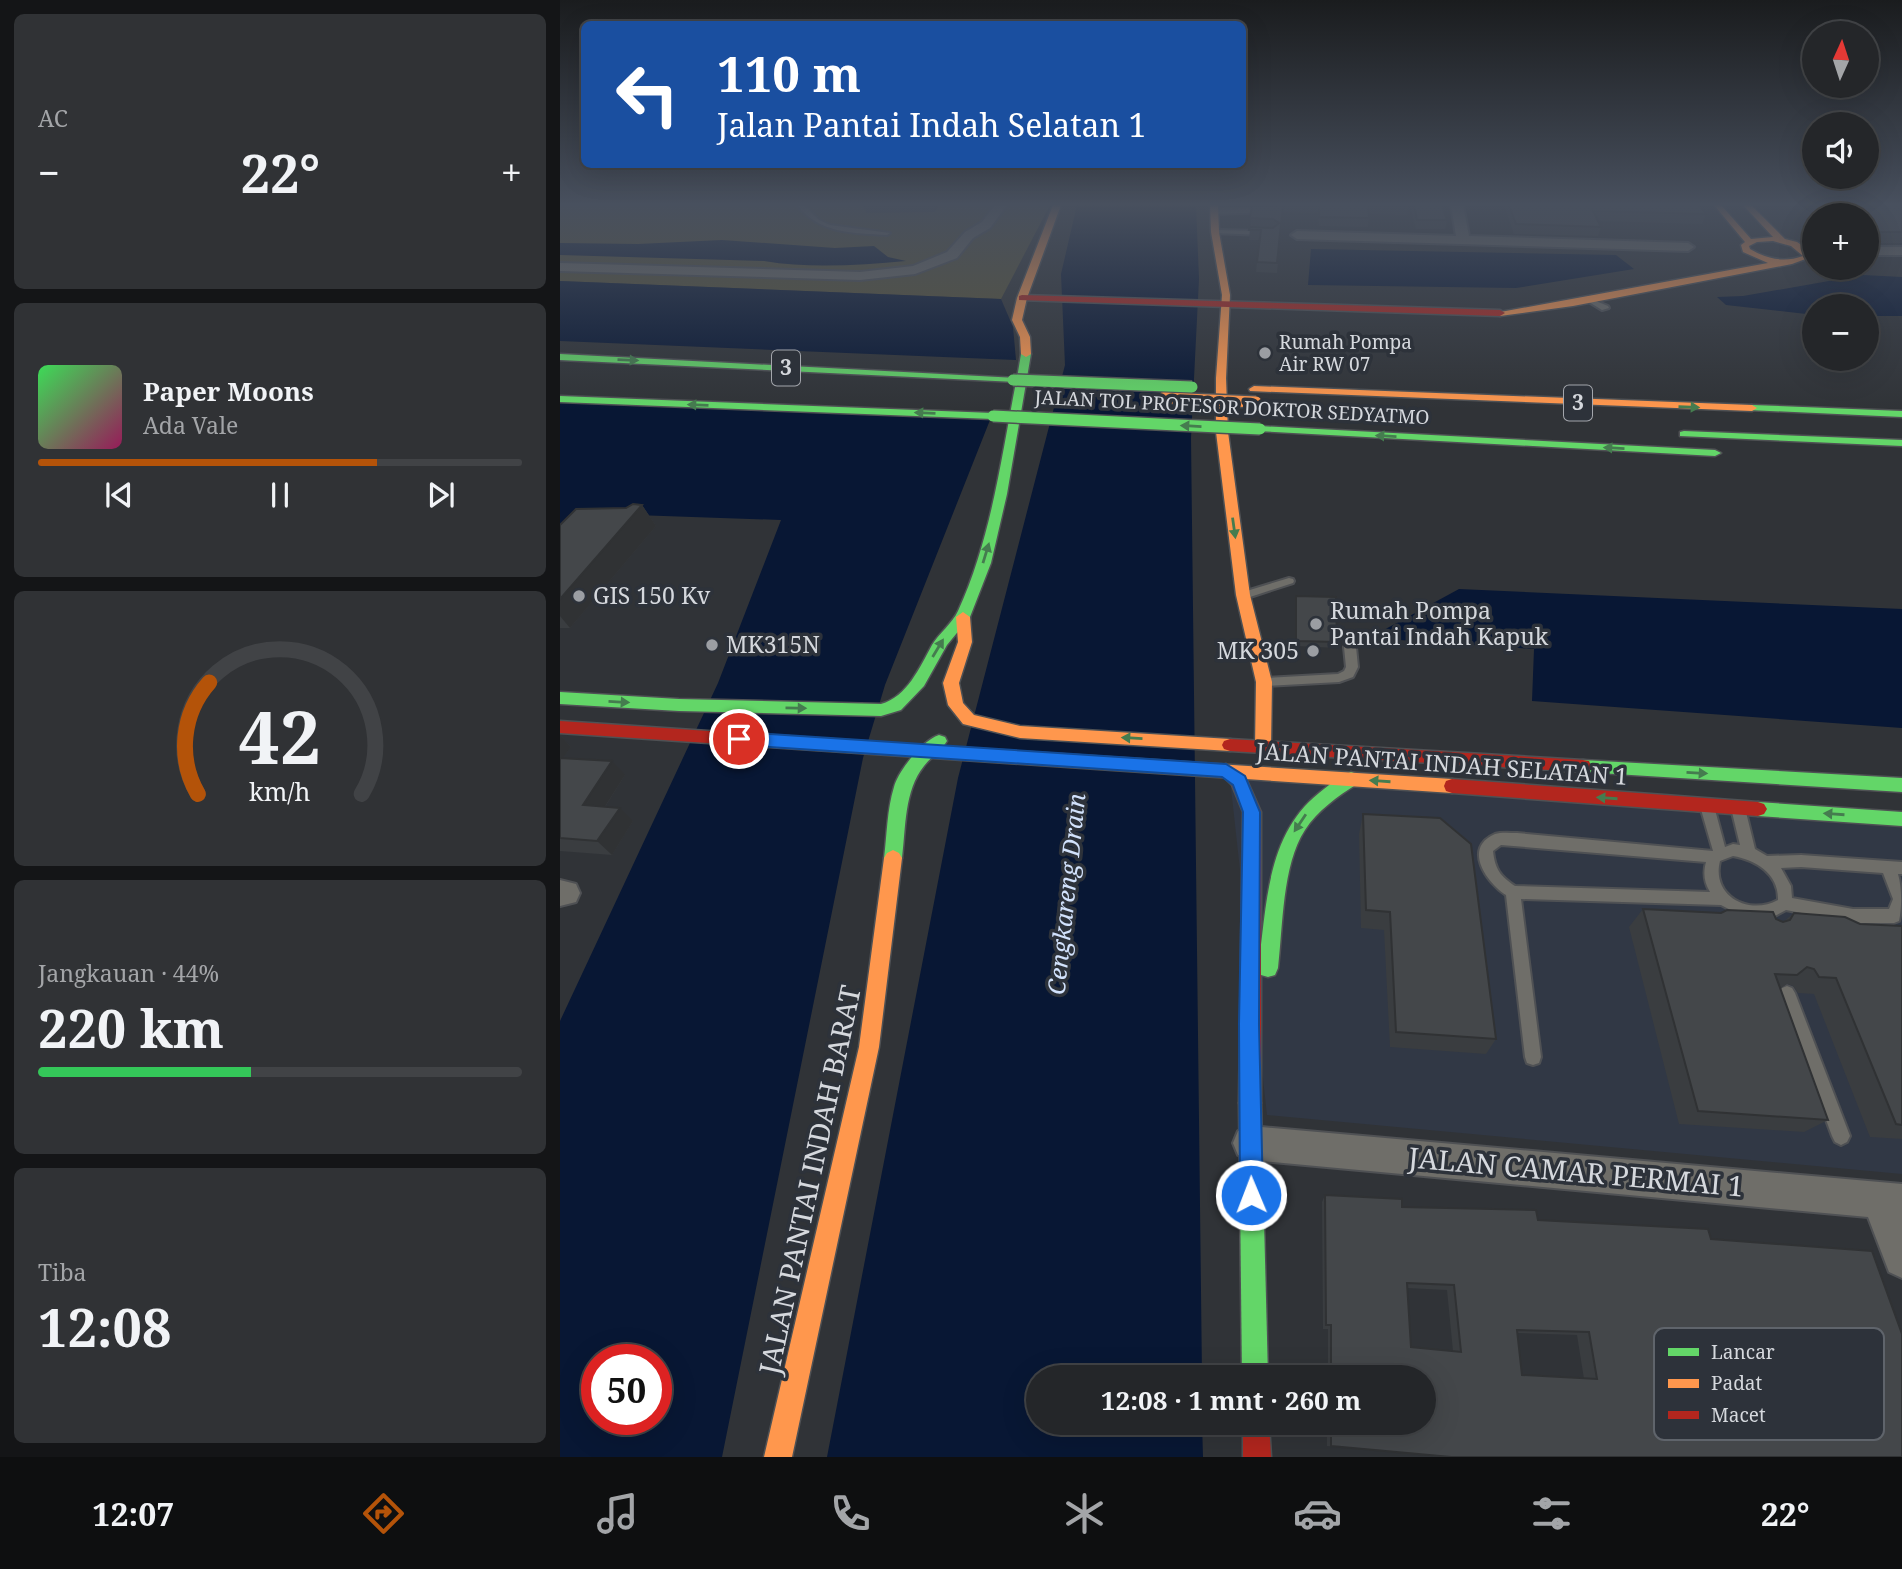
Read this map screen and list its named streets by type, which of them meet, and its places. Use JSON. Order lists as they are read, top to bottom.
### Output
{
  "streets": {
    "main road": [
      "3",
      "JALAN TOL PROFESOR DOKTOR SEDYATMO",
      "JALAN PANTAI INDAH SELATAN 1",
      "JALAN PANTAI INDAH BARAT"
    ],
    "street": ["JALAN CAMAR PERMAI 1"]
  },
  "crossings": [
    ["JALAN PANTAI INDAH SELATAN 1", "JALAN PANTAI INDAH BARAT"]
  ],
  "water": ["Cengkareng Drain"],
  "places": [
    "Rumah Pompa Air RW 07",
    "GIS 150 Kv",
    "Rumah Pompa Pantai Indah Kapuk",
    "MK315N",
    "MK 305"
  ],
  "legend": ["Lancar", "Padat", "Macet"],
  "north": "top",
  "page": {
    "tile": [
      "AC",
      ["Jangkauan · 44%", "220 km"],
      ["Tiba", "12:08"]
    ],
    "map_buttons": ["+", "−"],
    "turn": ["110 m", "Jalan Pantai Indah Selatan 1"],
    "heat": ["−", "22°", "+"],
    "song": ["Paper Moons", "Ada Vale"],
    "limit": "50",
    "trip": "12:08 · 1 mnt · 260 m",
    "tabs": ["12:07", "22°"],
    "gauge": ["42", "km/h"]
  }
}
